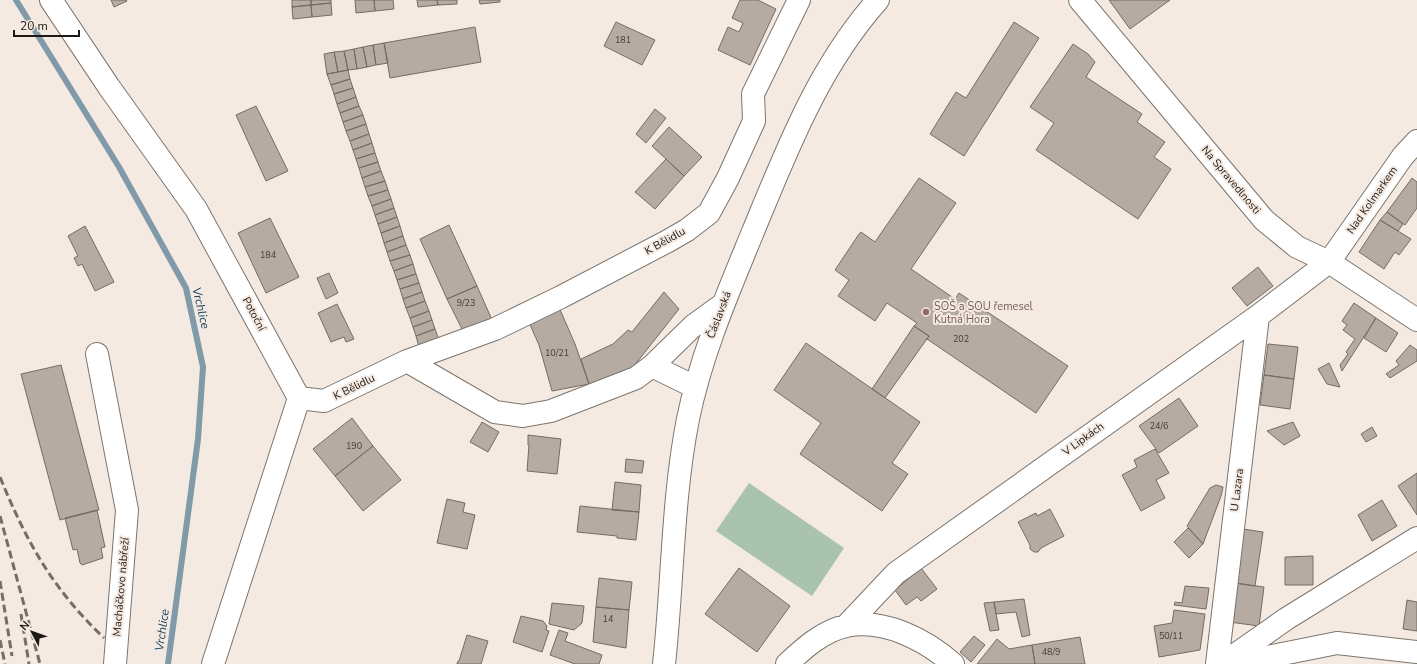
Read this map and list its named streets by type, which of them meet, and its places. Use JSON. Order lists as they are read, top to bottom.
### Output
{
  "streets": {
    "street": [
      "Na Spravedlnosti",
      "Nad Kolmarkem",
      "K Bělidlu",
      "Potoční",
      "Čáslavská",
      "V Lipkách",
      "U Lazara",
      "Macháčkovo nábřeží"
    ]
  },
  "crossings": [
    ["Na Spravedlnosti", "Nad Kolmarkem"],
    ["Na Spravedlnosti", "V Lipkách"],
    ["Nad Kolmarkem", "V Lipkách"],
    ["K Bělidlu", "Potoční"],
    ["V Lipkách", "U Lazara"]
  ],
  "water": ["Vrchlice"],
  "places": ["SOŠ a SOU řemesel Kutná Hora"],
  "house_numbers": [
    "181",
    "184",
    "9/23",
    "202",
    "10/21",
    "24/6",
    "190",
    "14",
    "50/11",
    "48/9"
  ],
  "scale_bar": "20 m",
  "north": "top left"
}
